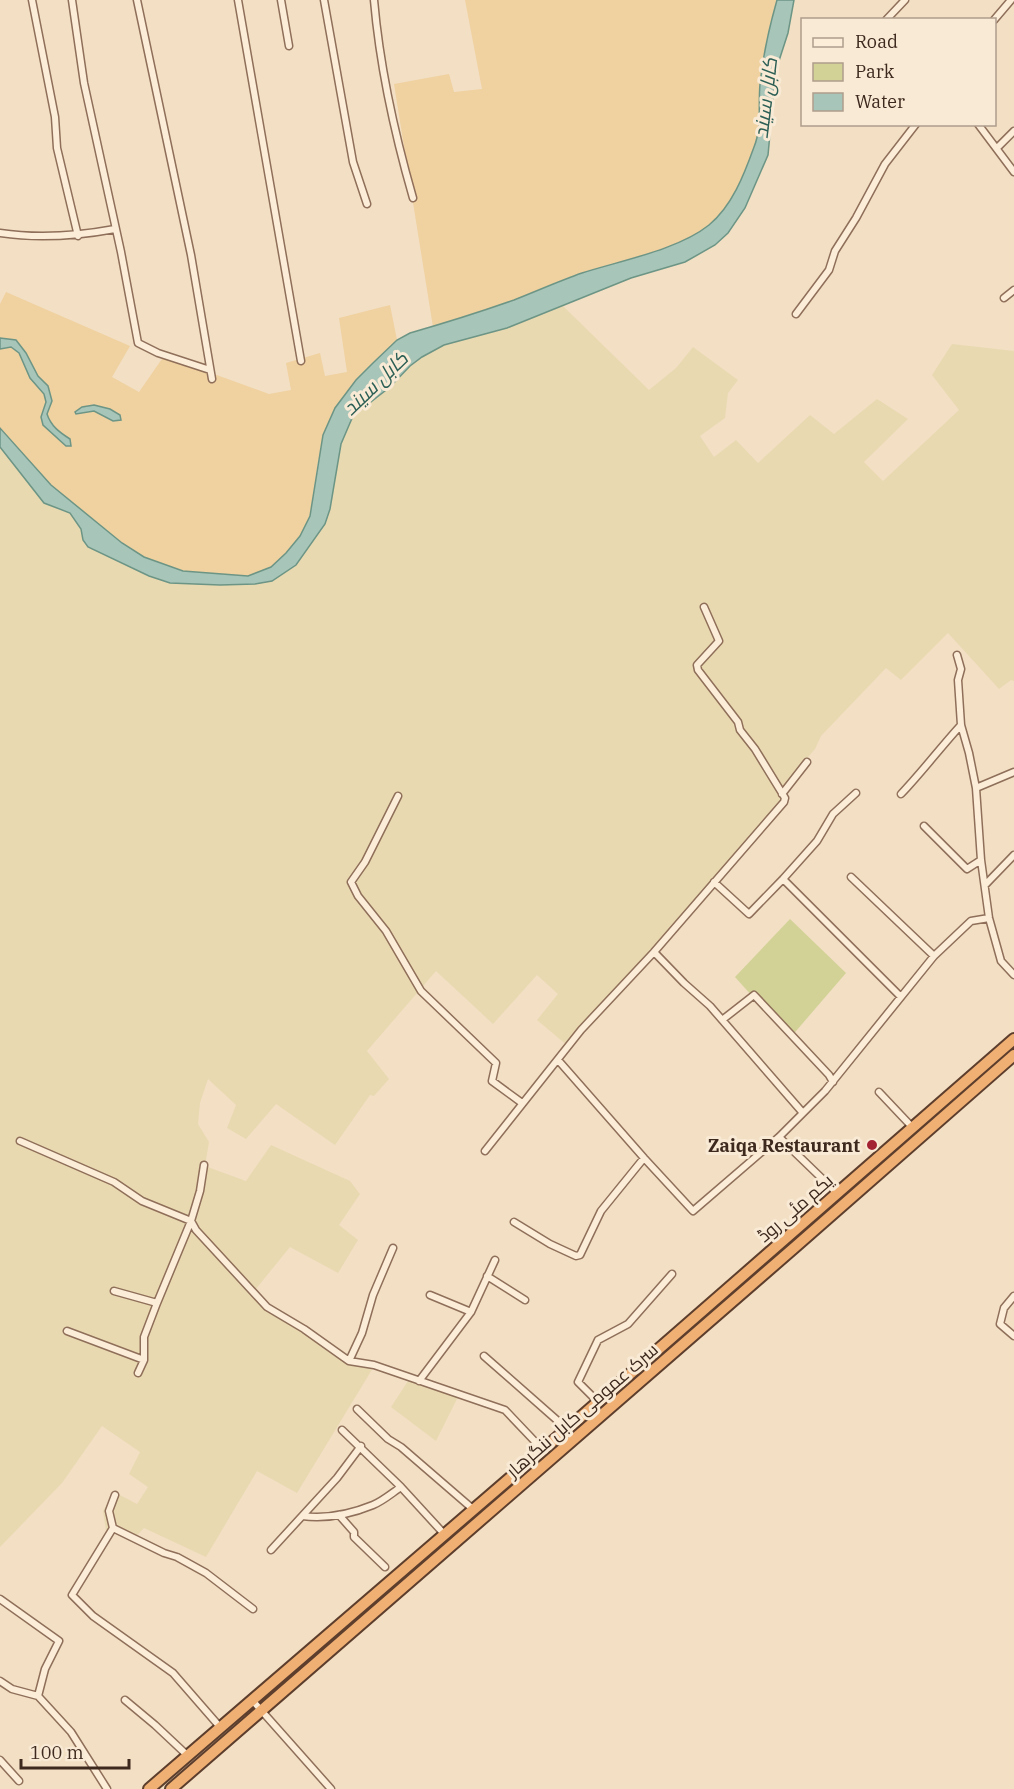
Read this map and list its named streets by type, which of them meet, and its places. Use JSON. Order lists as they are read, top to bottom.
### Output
{
  "streets": {
    "highway": ["یکم مئی روڈ", "سرک عمومی کابل ننگرهار"]
  },
  "crossings": [
    ["یکم مئی روڈ", "سرک عمومی کابل ننگرهار"]
  ],
  "water": ["کابل سيند"],
  "places": ["Zaiqa Restaurant"],
  "legend": ["Road", "Park", "Water"],
  "scale_bar": "100 m"
}
